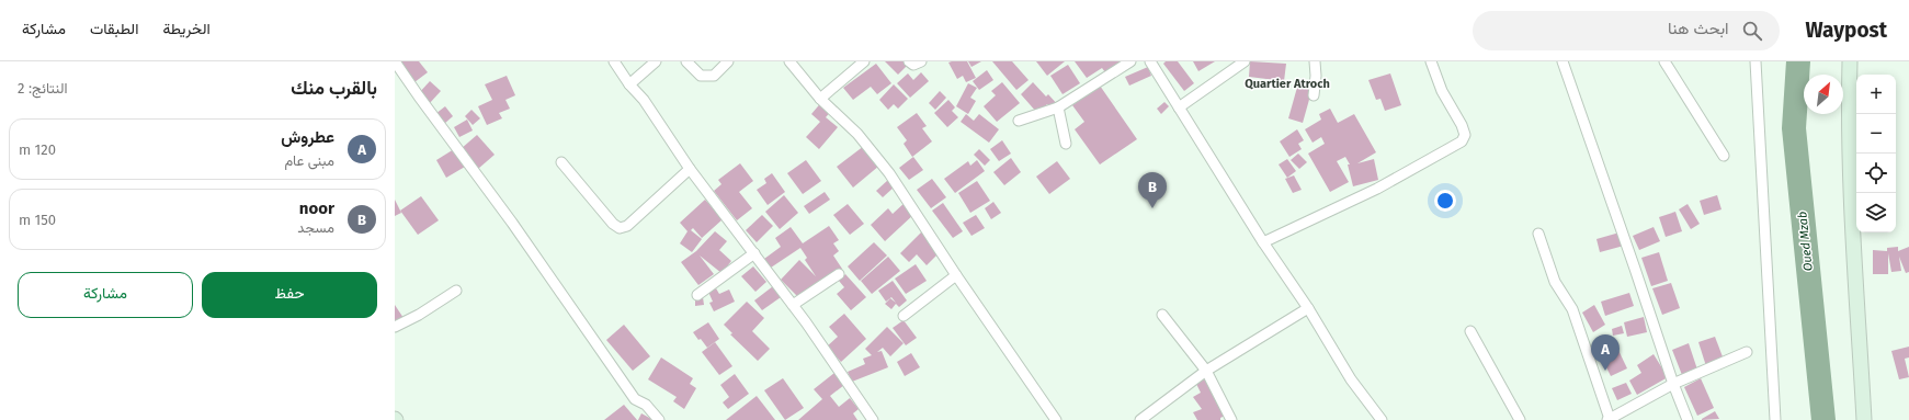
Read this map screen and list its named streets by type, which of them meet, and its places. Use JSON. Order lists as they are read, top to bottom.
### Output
{
  "districts": ["Quartier Atroch"],
  "water": ["Oued Mzab"],
  "north": "top right",
  "page": {
    "header": "Waypost",
    "search": "ابحث هنا",
    "nav": ["الخريطة", "الطبقات", "مشاركة"],
    "heading": ["بالقرب منك", "النتائج: 2"],
    "map_buttons": ["+", "−"],
    "list": [
      {
        "mark": "A",
        "name": "عطروش",
        "note": "مبنى عام",
        "value": "120 m"
      },
      {
        "mark": "B",
        "name": "noor",
        "note": "مسجد",
        "value": "150 m"
      }
    ],
    "pins": ["B", "A"],
    "buttons": ["حفظ", "مشاركة"]
  }
}
